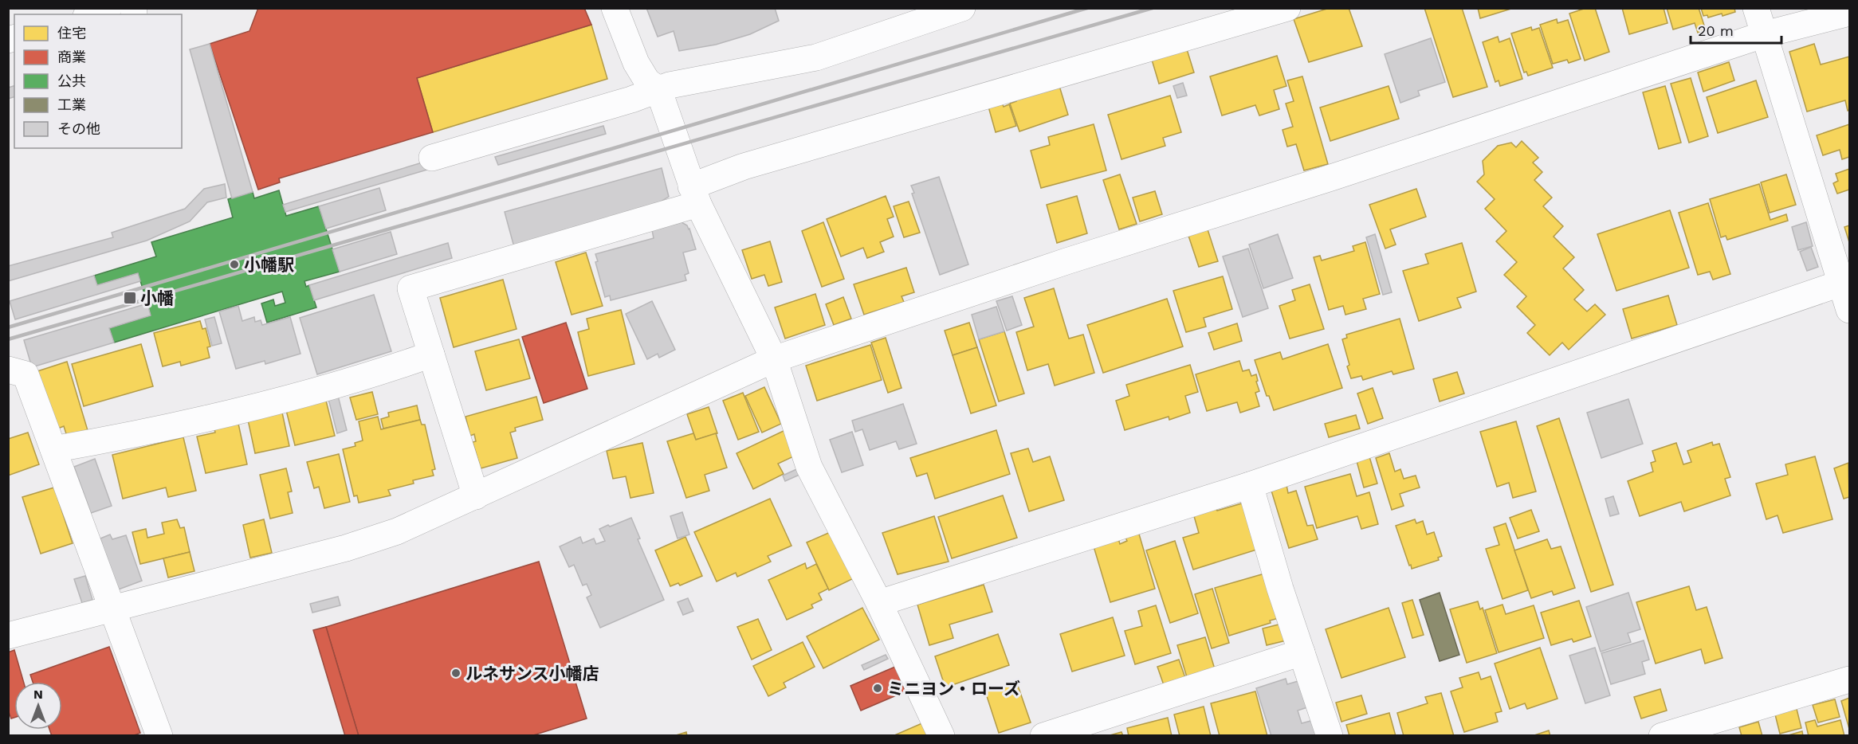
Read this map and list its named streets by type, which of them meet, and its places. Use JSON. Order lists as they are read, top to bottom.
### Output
{
  "places": {
    "other": ["小幡駅", "ルネサンス小幡店", "ミニヨン・ローズ"],
    "transit": ["小幡"]
  },
  "legend": [
    "住宅",
    "商業",
    "公共",
    "工業",
    "その他"
  ],
  "scale_bar": "20 m",
  "north": "top"
}
